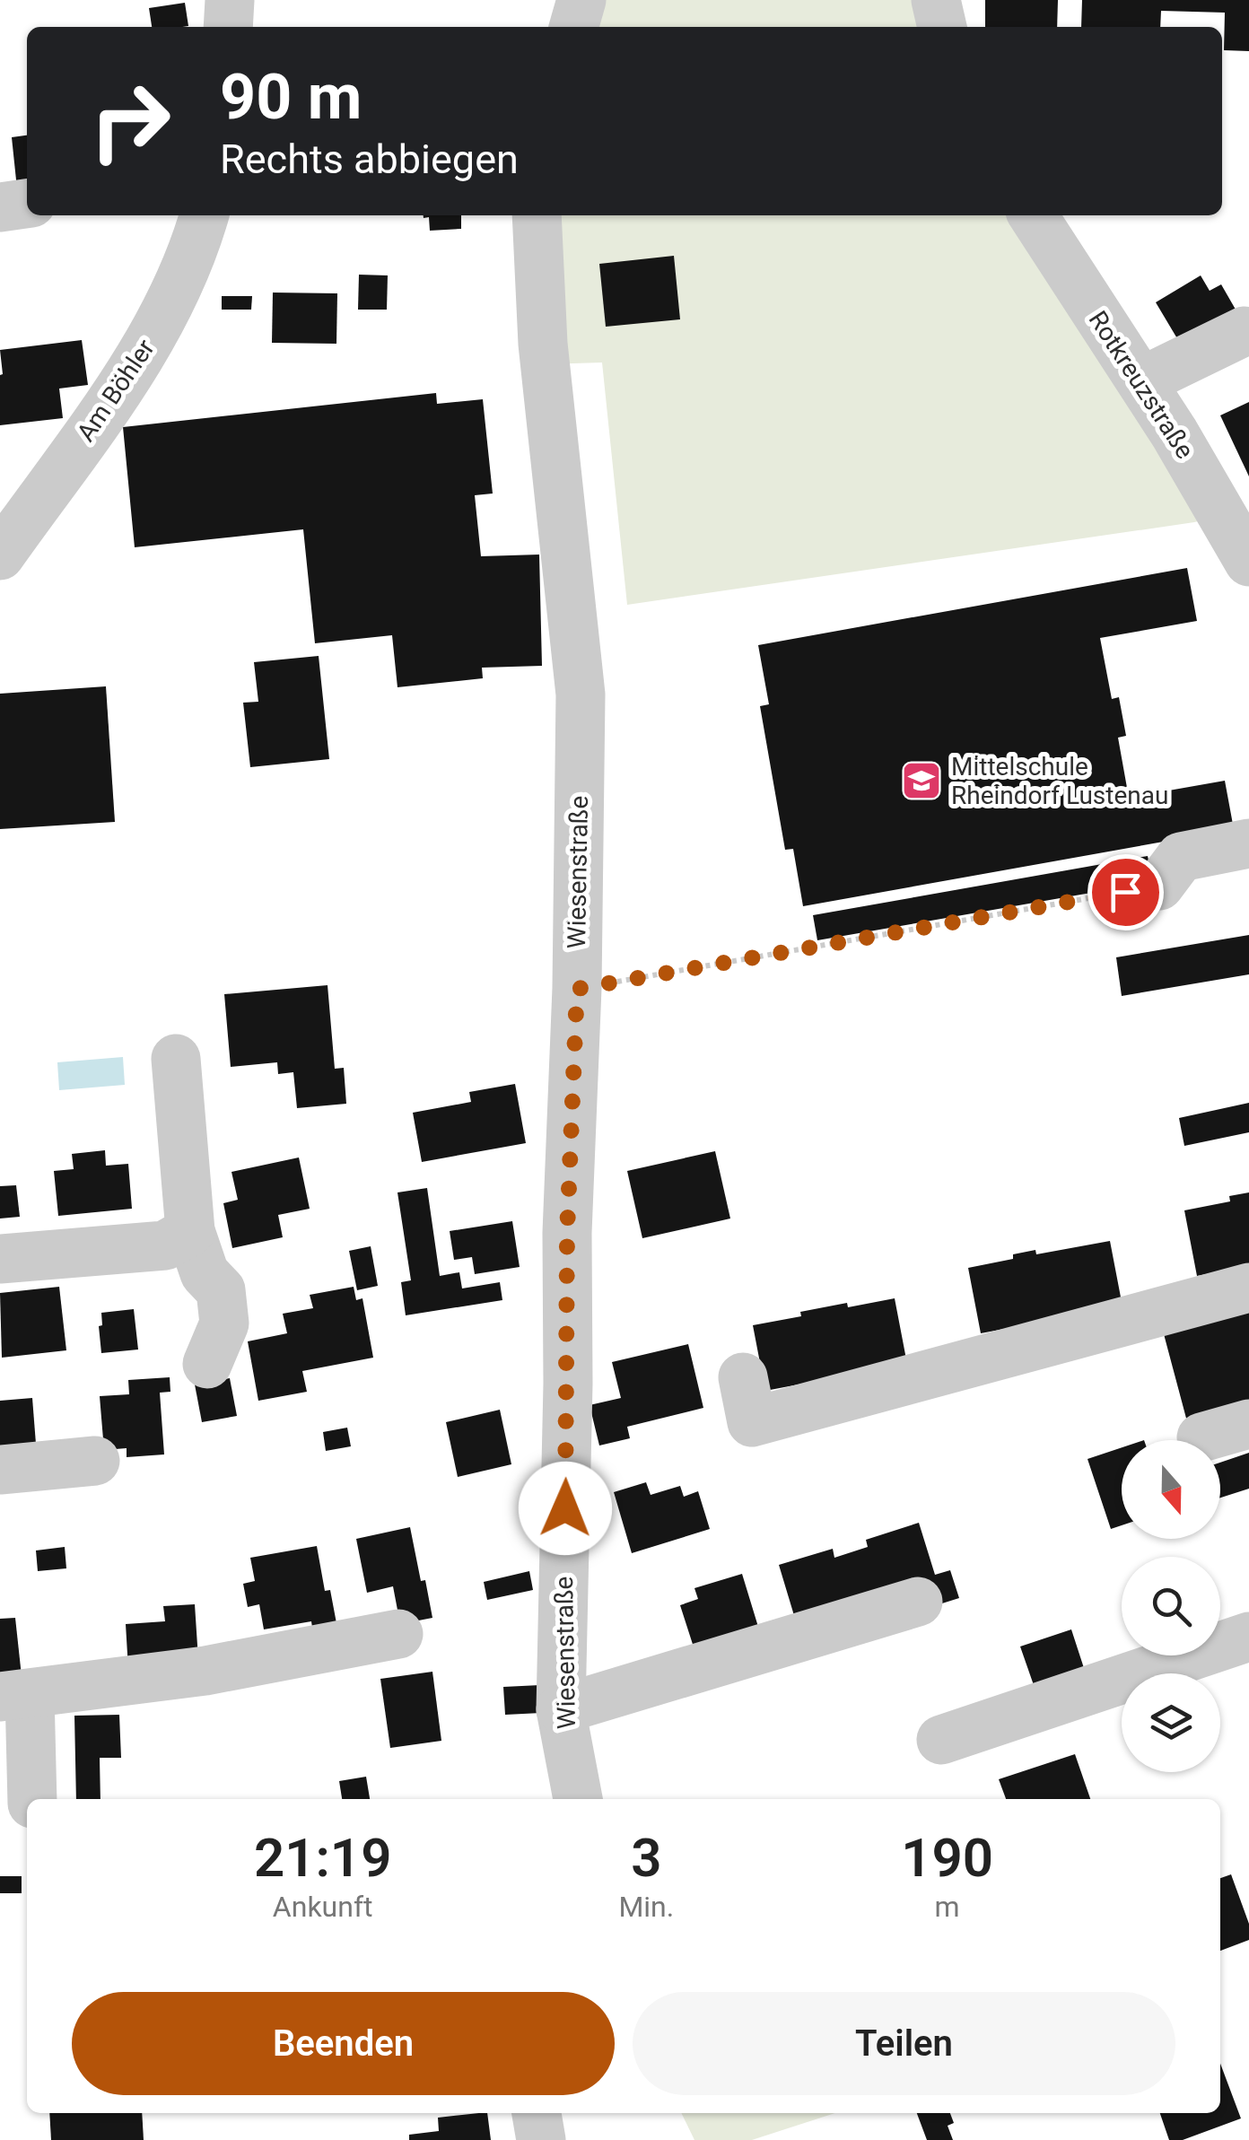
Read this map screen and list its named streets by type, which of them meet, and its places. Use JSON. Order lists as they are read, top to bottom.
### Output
{
  "streets": {
    "street": ["Rotkreuzstraße", "Am Böhler", "Wiesenstraße"]
  },
  "places": {
    "school or university": ["Mittelschule Rheindorf Lustenau"]
  },
  "north": "bottom",
  "page": {
    "turn": ["90 m", "Rechts abbiegen"],
    "eta": [
      "21:19",
      "Ankunft",
      "3",
      "Min.",
      "190",
      "m"
    ],
    "buttons": ["Beenden", "Teilen"]
  }
}
